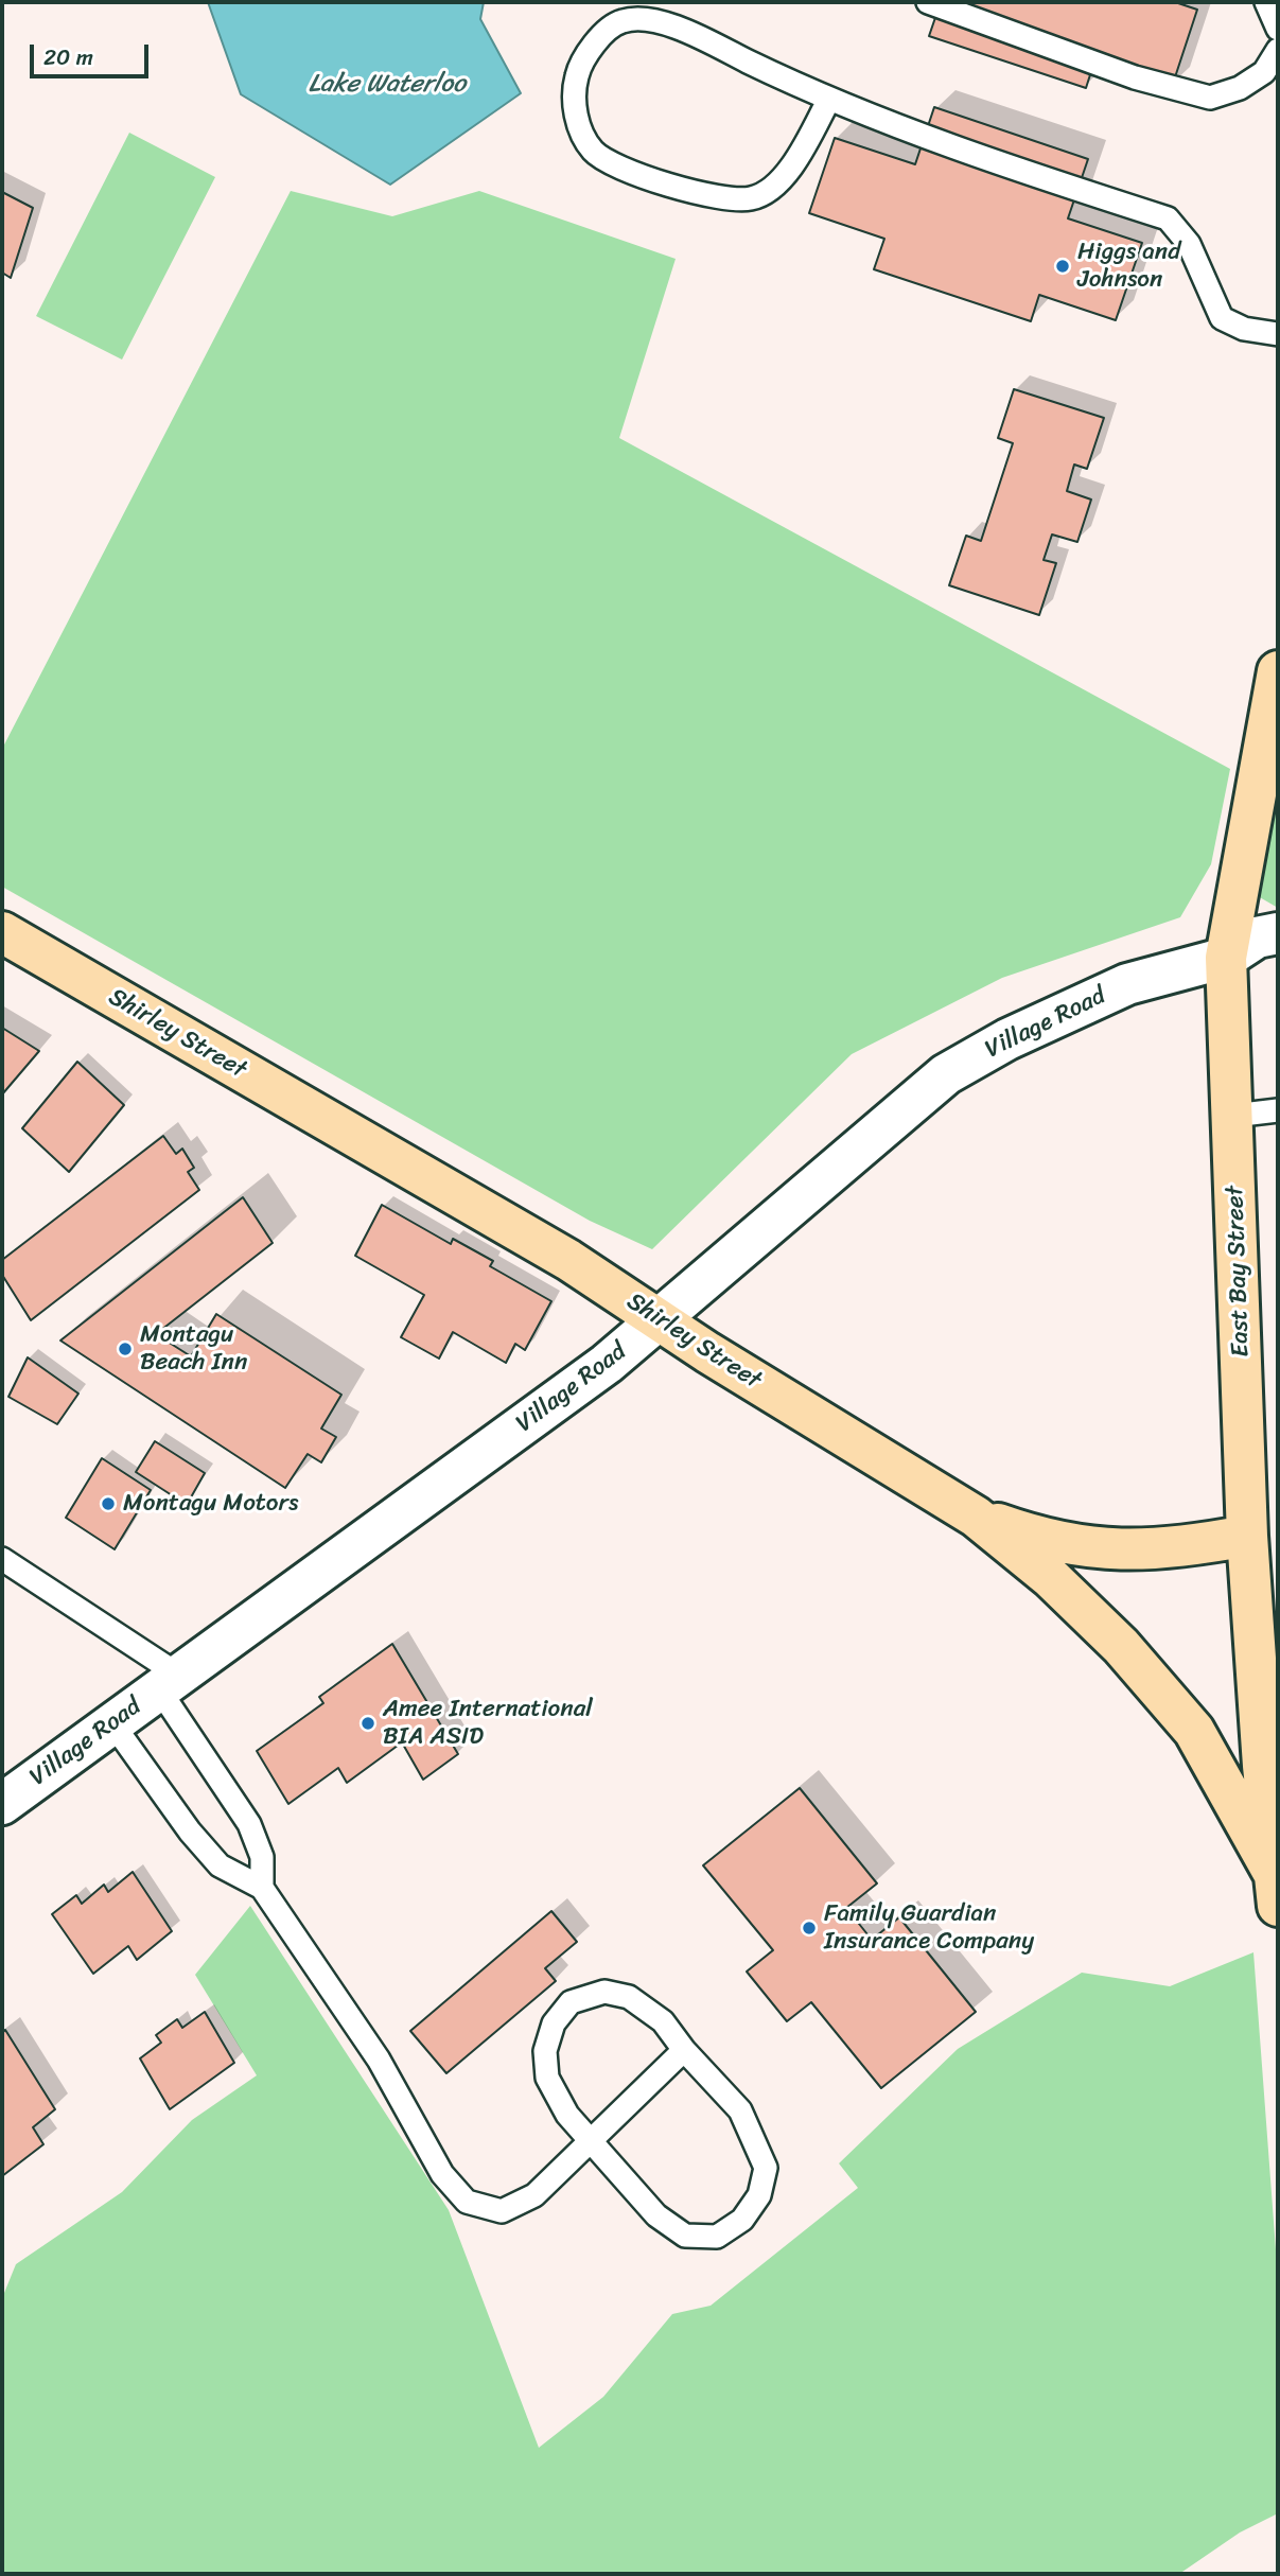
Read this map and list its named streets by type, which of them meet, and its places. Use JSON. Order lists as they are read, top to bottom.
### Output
{
  "streets": {
    "highway": ["Shirley Street", "East Bay Street"],
    "main road": ["Village Road"]
  },
  "crossings": [
    ["Village Road", "Shirley Street"],
    ["Village Road", "East Bay Street"],
    ["Shirley Street", "East Bay Street"]
  ],
  "water": ["Lake Waterloo"],
  "places": [
    "Higgs and Johnson",
    "Montagu Beach Inn",
    "Montagu Motors",
    "Amee International BIA ASID",
    "Family Guardian Insurance Company"
  ],
  "scale_bar": "20 m"
}
